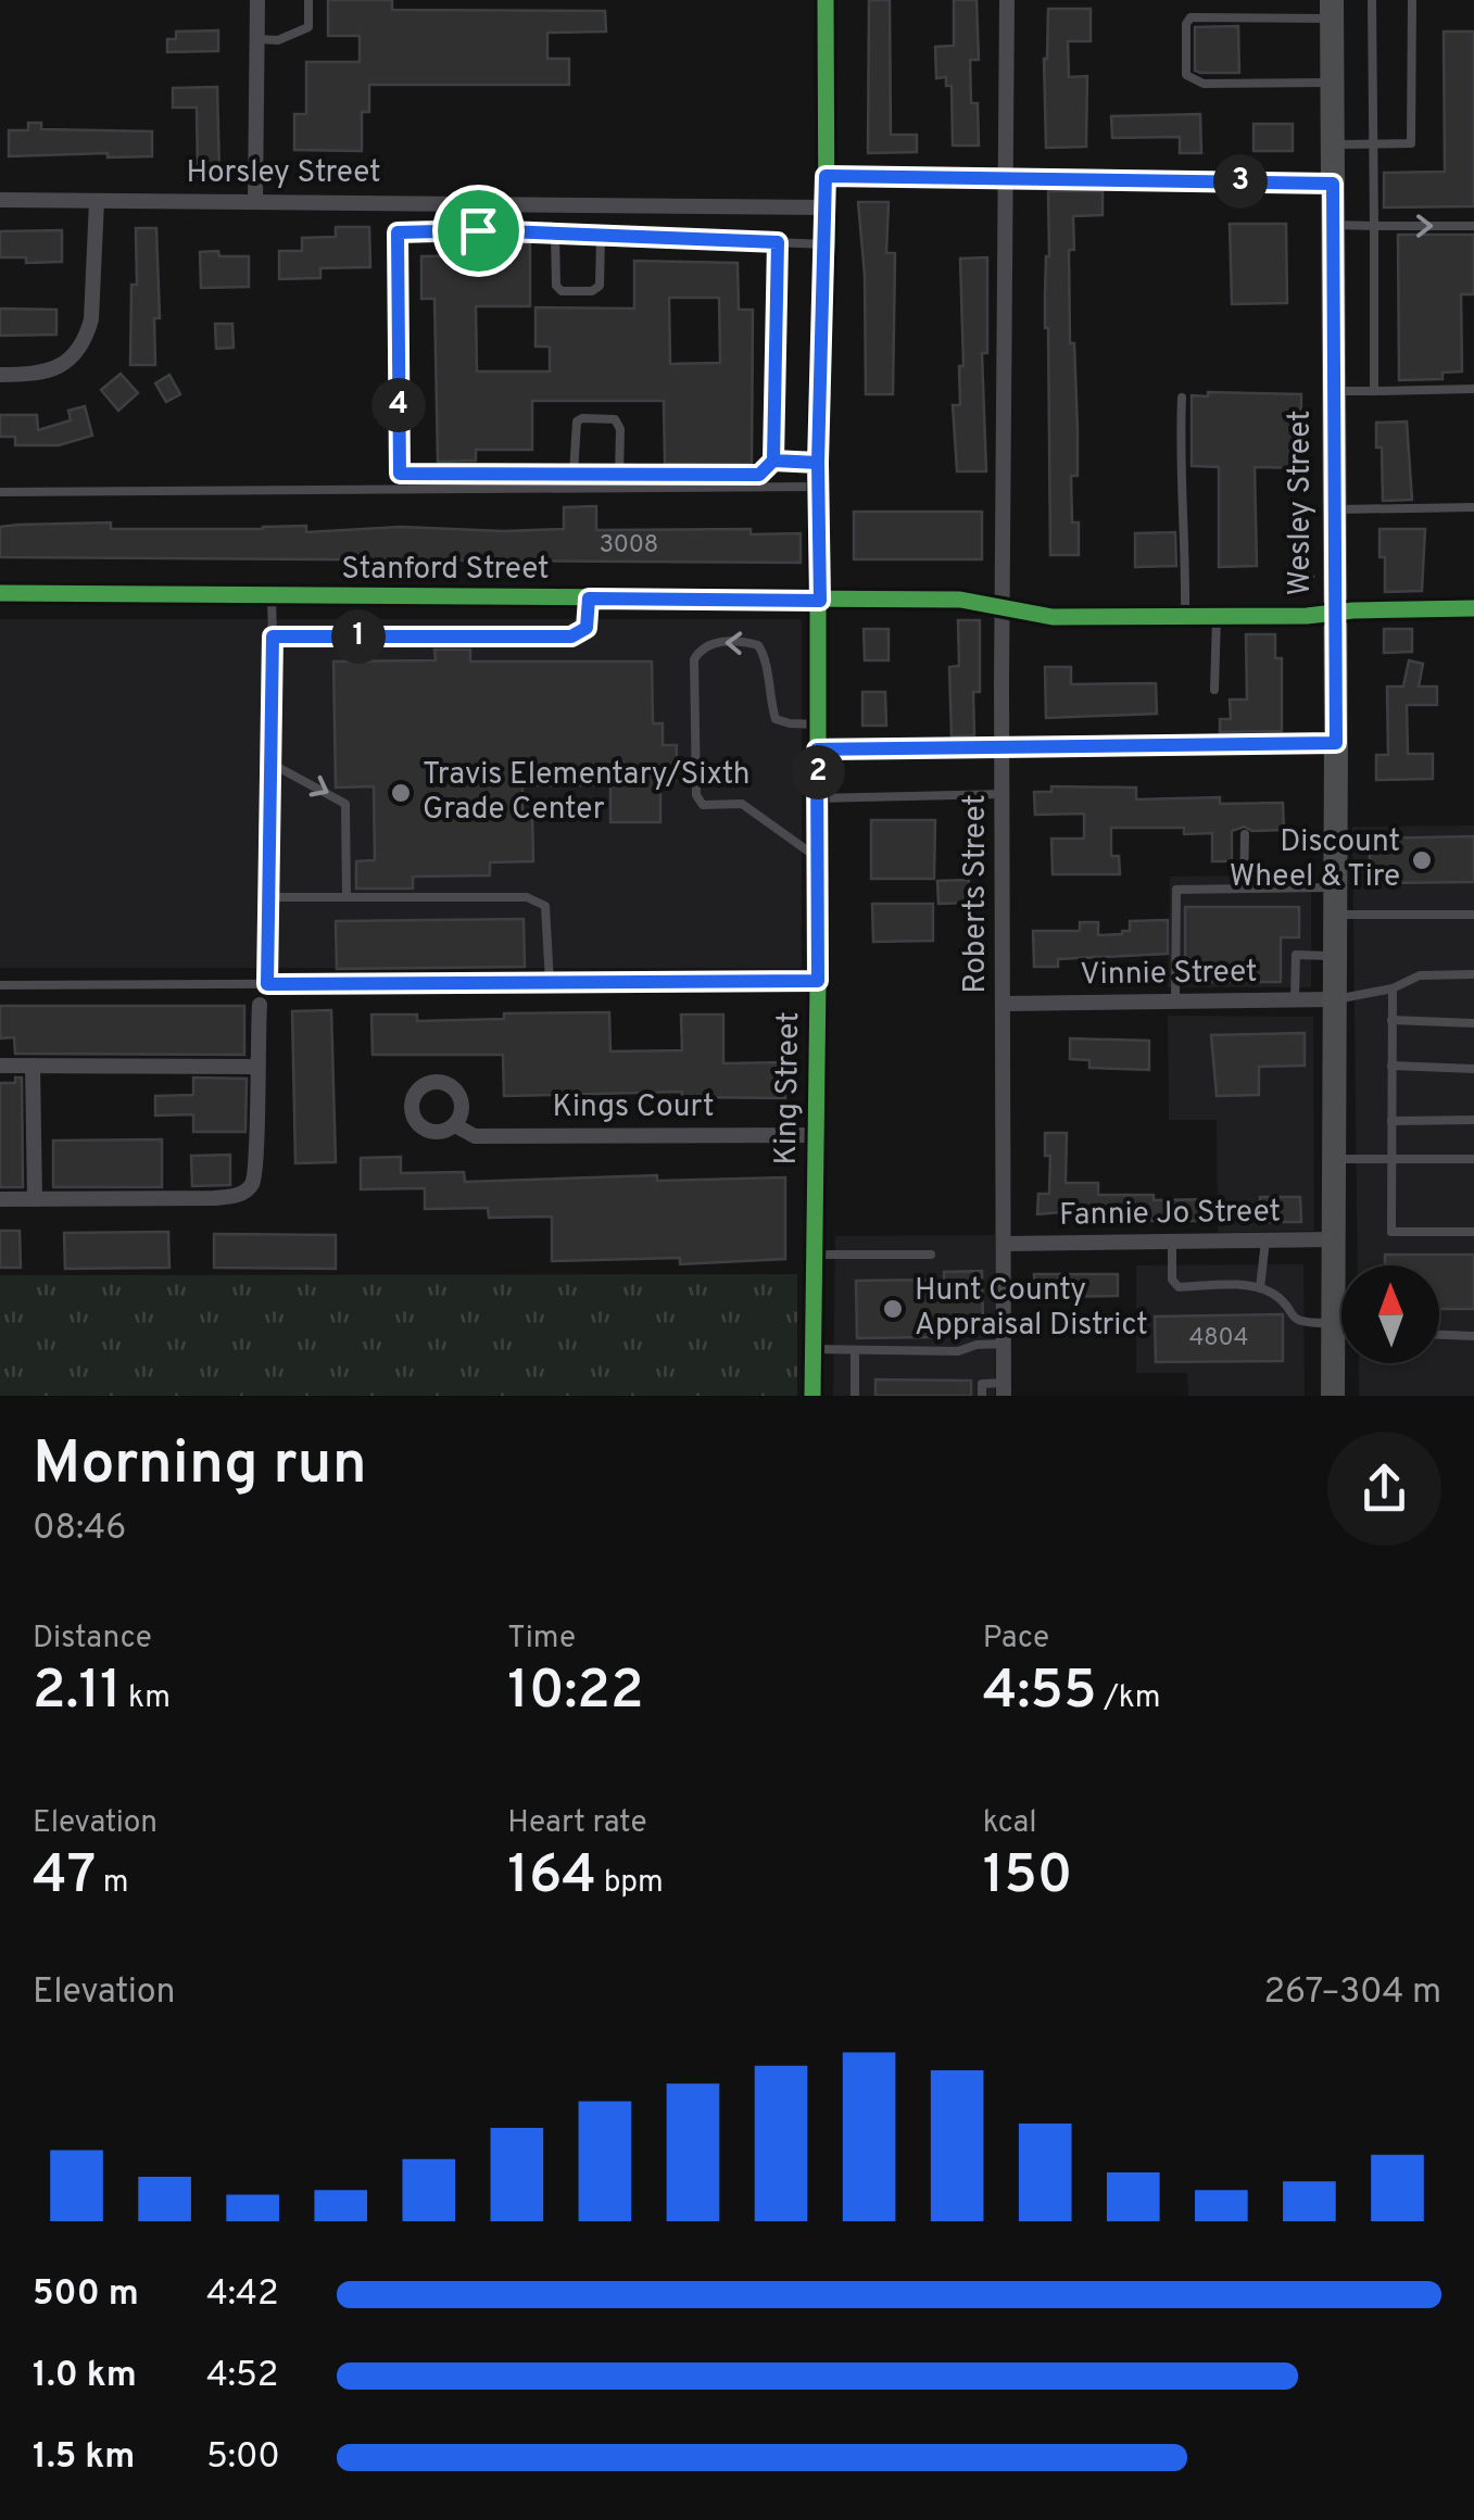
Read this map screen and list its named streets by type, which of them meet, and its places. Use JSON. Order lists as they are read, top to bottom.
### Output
{
  "streets": {
    "main road": ["Wesley Street"],
    "street": [
      "Horsley Street",
      "Stanford Street",
      "Roberts Street",
      "Vinnie Street",
      "King Street",
      "Kings Court",
      "Fannie Jo Street"
    ]
  },
  "crossings": [
    ["Horsley Street", "King Street"],
    ["Wesley Street", "Stanford Street"],
    ["Wesley Street", "Vinnie Street"],
    ["Wesley Street", "Fannie Jo Street"],
    ["Stanford Street", "Roberts Street"],
    ["Stanford Street", "King Street"],
    ["Roberts Street", "Vinnie Street"],
    ["Roberts Street", "Fannie Jo Street"],
    ["King Street", "Kings Court"]
  ],
  "places": ["Travis Elementary/Sixth Grade Center", "Discount Wheel & Tire", "Hunt County Appraisal District"],
  "house_numbers": ["3008", "4804"],
  "north": "top",
  "page": {
    "pins": [
      "3",
      "4",
      "1",
      "2"
    ],
    "heading": ["Morning run", "08:46"],
    "stats": [
      ["Distance", "2.11 km"],
      ["Time", "10:22"],
      ["Pace", "4:55 /km"],
      ["Elevation", "47 m"],
      ["Heart rate", "164 bpm"],
      ["kcal", "150"]
    ],
    "chart": ["Elevation", "267–304 m"],
    "list": [
      {
        "name": "500 m",
        "note": "4:42"
      },
      {
        "name": "1.0 km",
        "note": "4:52"
      },
      {
        "name": "1.5 km",
        "note": "5:00"
      }
    ]
  }
}
